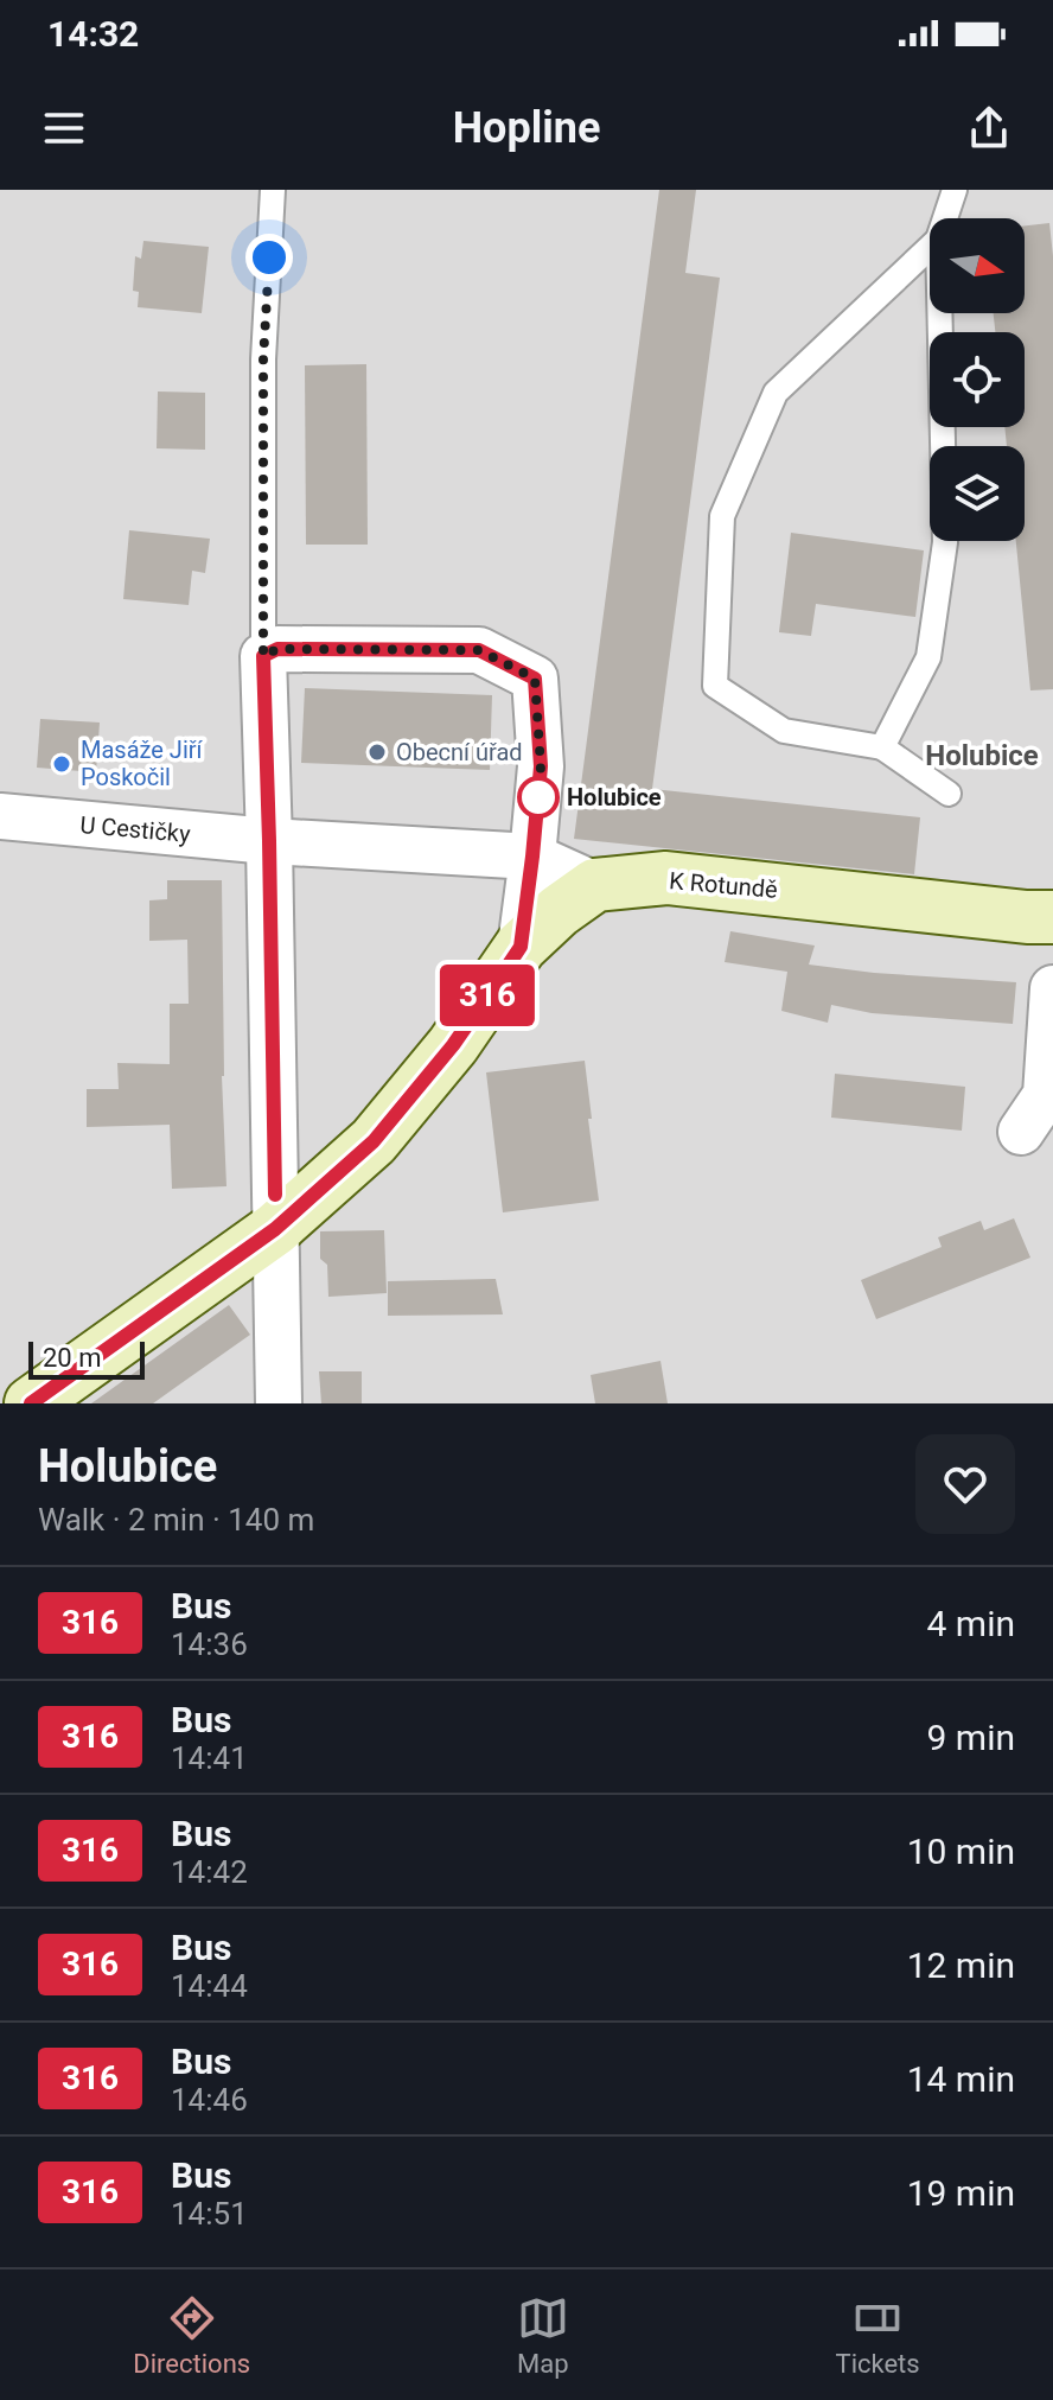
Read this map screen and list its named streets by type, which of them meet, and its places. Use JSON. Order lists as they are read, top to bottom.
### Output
{
  "streets": {
    "street": ["U Cestičky", "K Rotundě"]
  },
  "districts": ["Holubice"],
  "places": ["Obecní úřad", "Masáže Jiří Poskočil", "Holubice"],
  "lines": ["bus line 316"],
  "scale_bar": "20 m",
  "north": "right",
  "page": {
    "status": "14:32",
    "header": "Hopline",
    "on_map": "316",
    "scale": "20 m",
    "heading": ["Holubice", "Walk · 2 min · 140 m"],
    "list": [
      {
        "mark": "316",
        "name": "Bus",
        "note": "14:36",
        "value": "4 min"
      },
      {
        "mark": "316",
        "name": "Bus",
        "note": "14:41",
        "value": "9 min"
      },
      {
        "mark": "316",
        "name": "Bus",
        "note": "14:42",
        "value": "10 min"
      },
      {
        "mark": "316",
        "name": "Bus",
        "note": "14:44",
        "value": "12 min"
      },
      {
        "mark": "316",
        "name": "Bus",
        "note": "14:46",
        "value": "14 min"
      },
      {
        "mark": "316",
        "name": "Bus",
        "note": "14:51",
        "value": "19 min"
      }
    ],
    "tabs": ["Directions", "Map", "Tickets"]
  }
}
